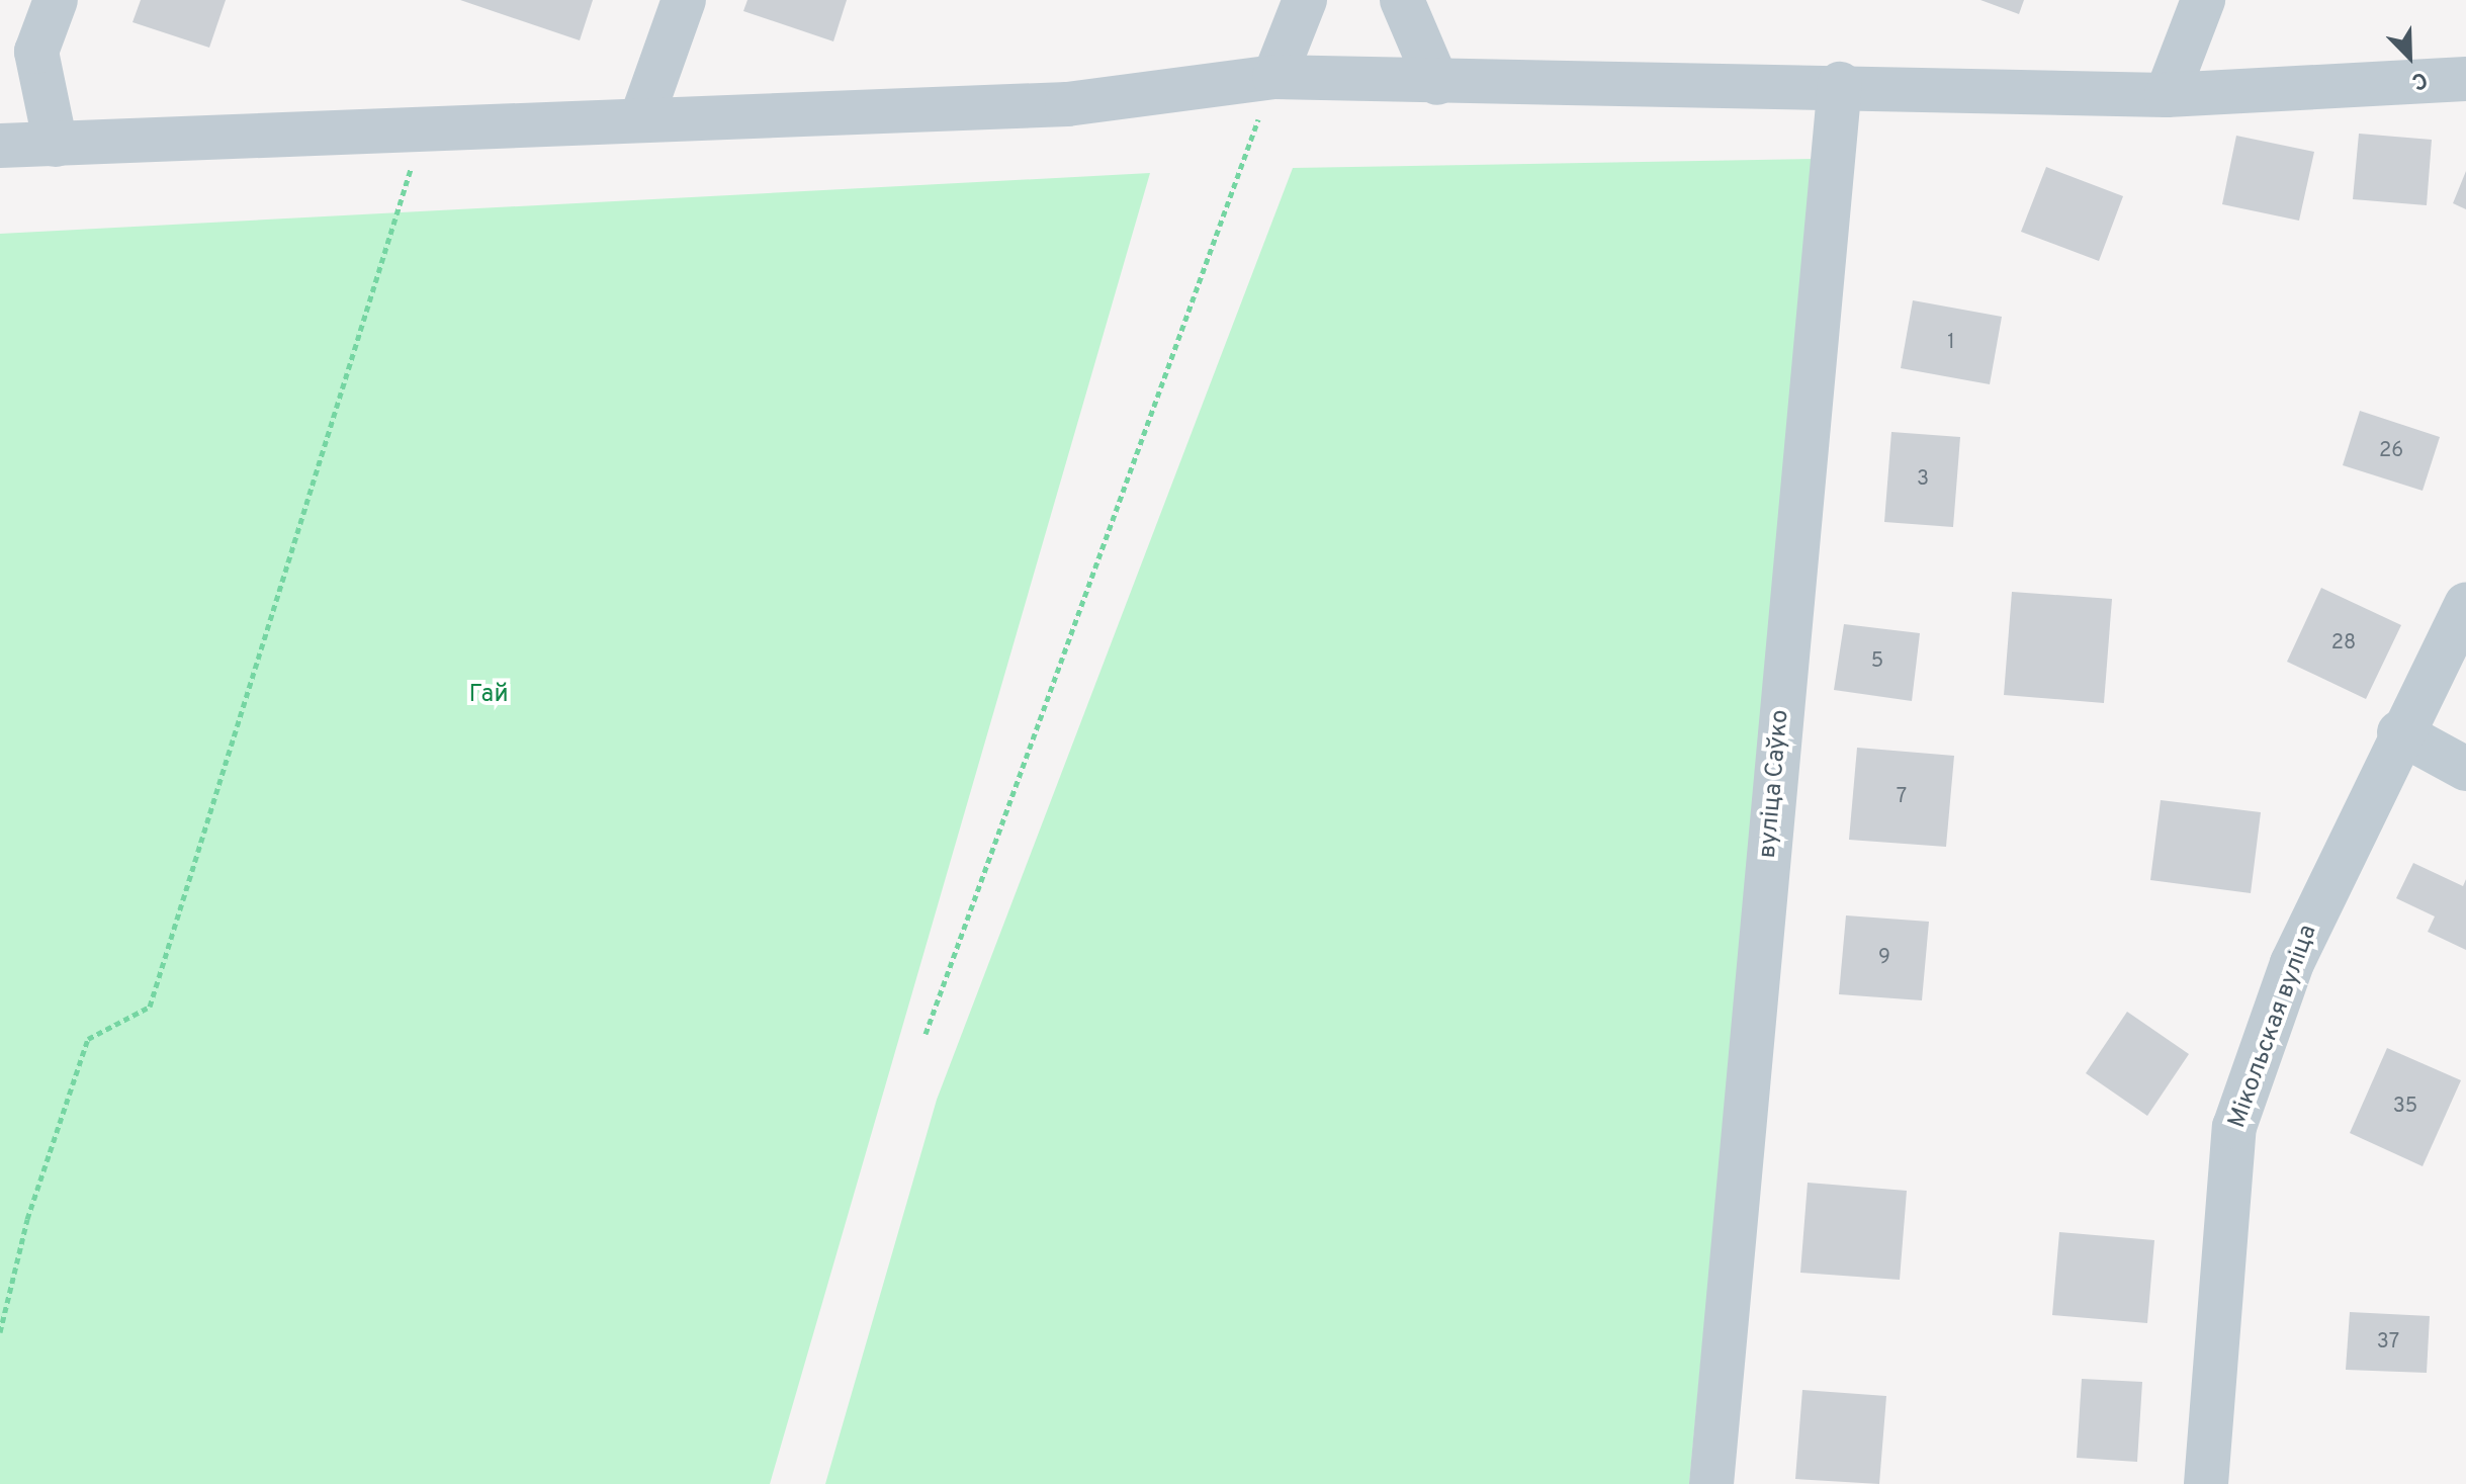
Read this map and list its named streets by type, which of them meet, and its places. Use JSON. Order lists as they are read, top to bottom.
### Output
{
  "streets": {
    "street": ["вуліца Саўко", "Мікольская вуліца"]
  },
  "parks": ["Гай"],
  "house_numbers": [
    "1",
    "26",
    "3",
    "28",
    "5",
    "7",
    "9",
    "35",
    "37"
  ],
  "north": "bottom right"
}
